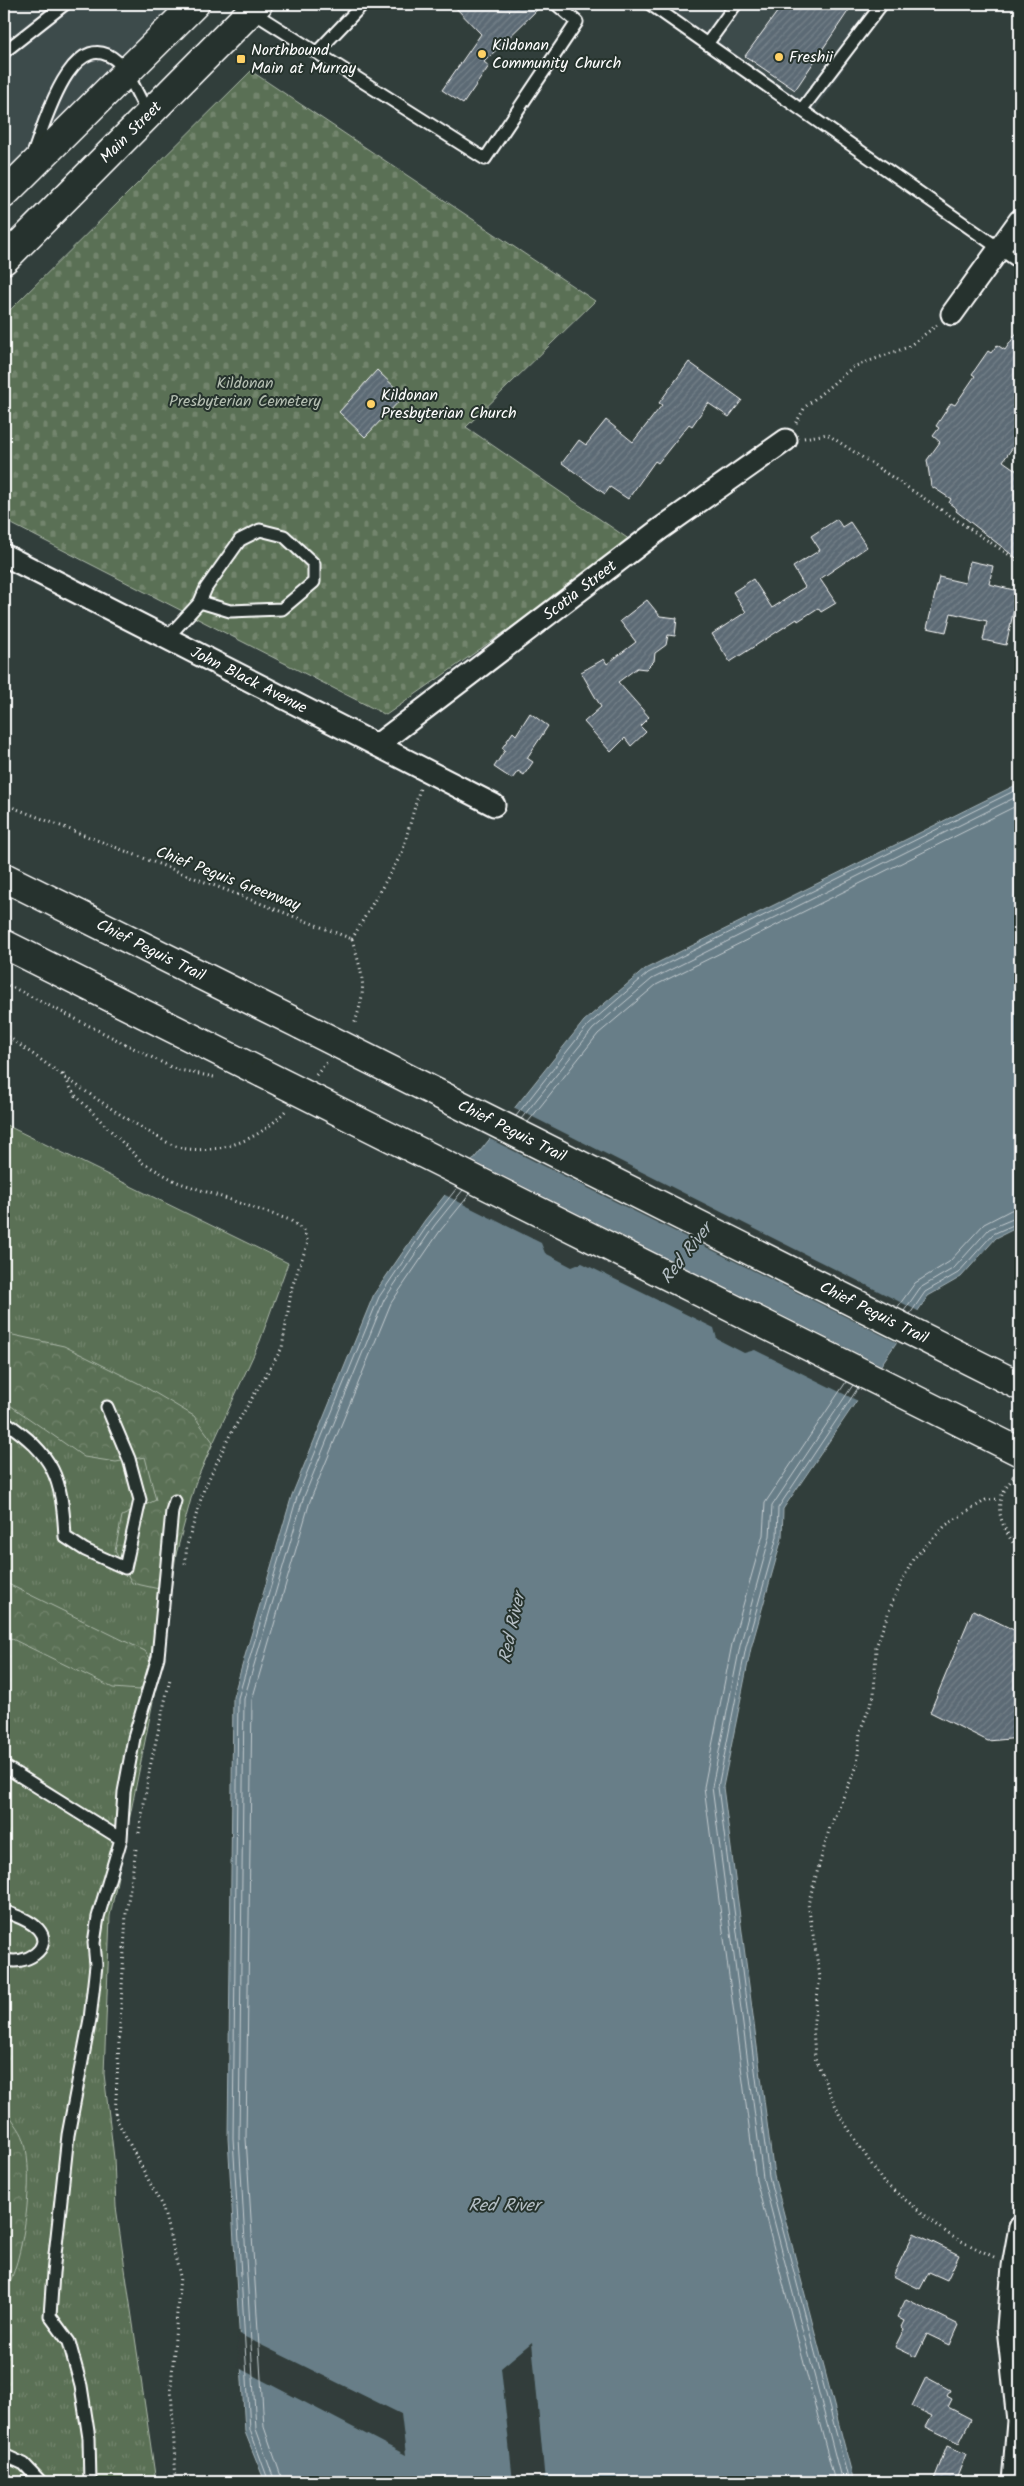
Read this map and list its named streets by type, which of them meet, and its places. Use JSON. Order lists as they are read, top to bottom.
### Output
{
  "streets": {
    "main road": ["Main Street", "Chief Peguis Trail"],
    "street": ["Scotia Street", "John Black Avenue"],
    "path": ["Chief Peguis Greenway"]
  },
  "crossings": [
    ["Scotia Street", "John Black Avenue"]
  ],
  "water": ["Red River"],
  "parks": ["Kildonan Presbyterian Cemetery"],
  "places": {
    "other": ["Kildonan Community Church", "Freshii", "Kildonan Presbyterian Church"],
    "transit": ["Northbound Main at Murray"]
  }
}
